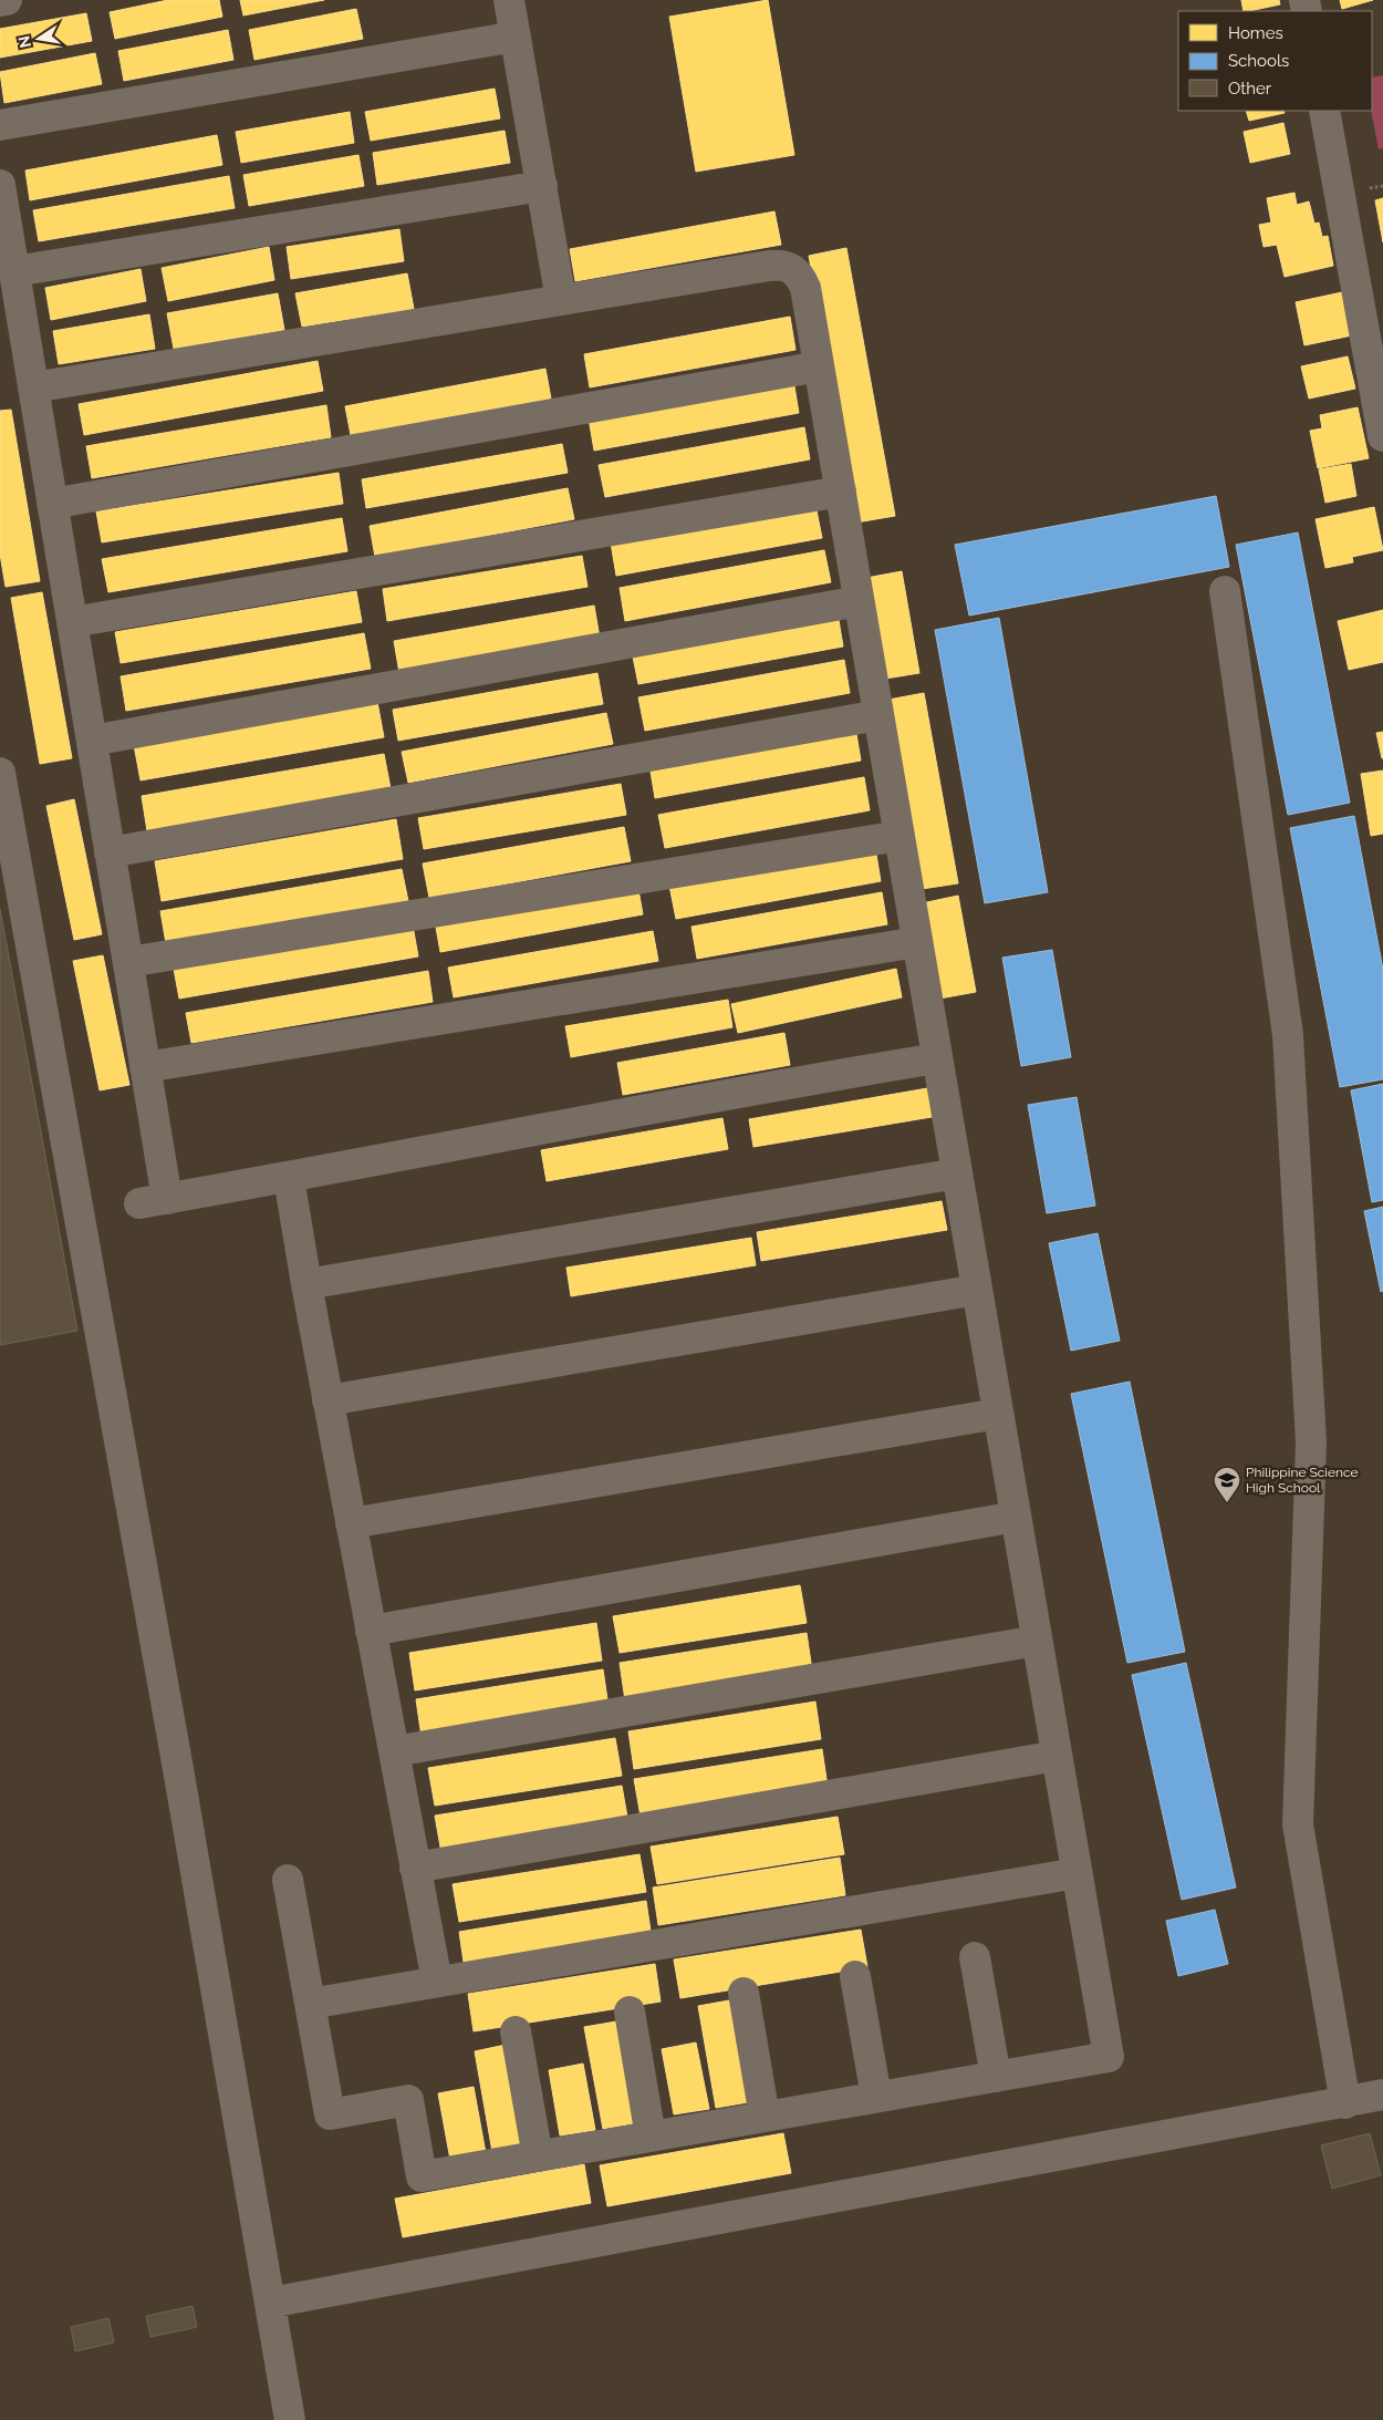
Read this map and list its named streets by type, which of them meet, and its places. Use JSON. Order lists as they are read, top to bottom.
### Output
{
  "places": {
    "school or university": ["Philippine Science High School"]
  },
  "legend": ["Homes", "Schools", "Other"],
  "north": "left"
}
